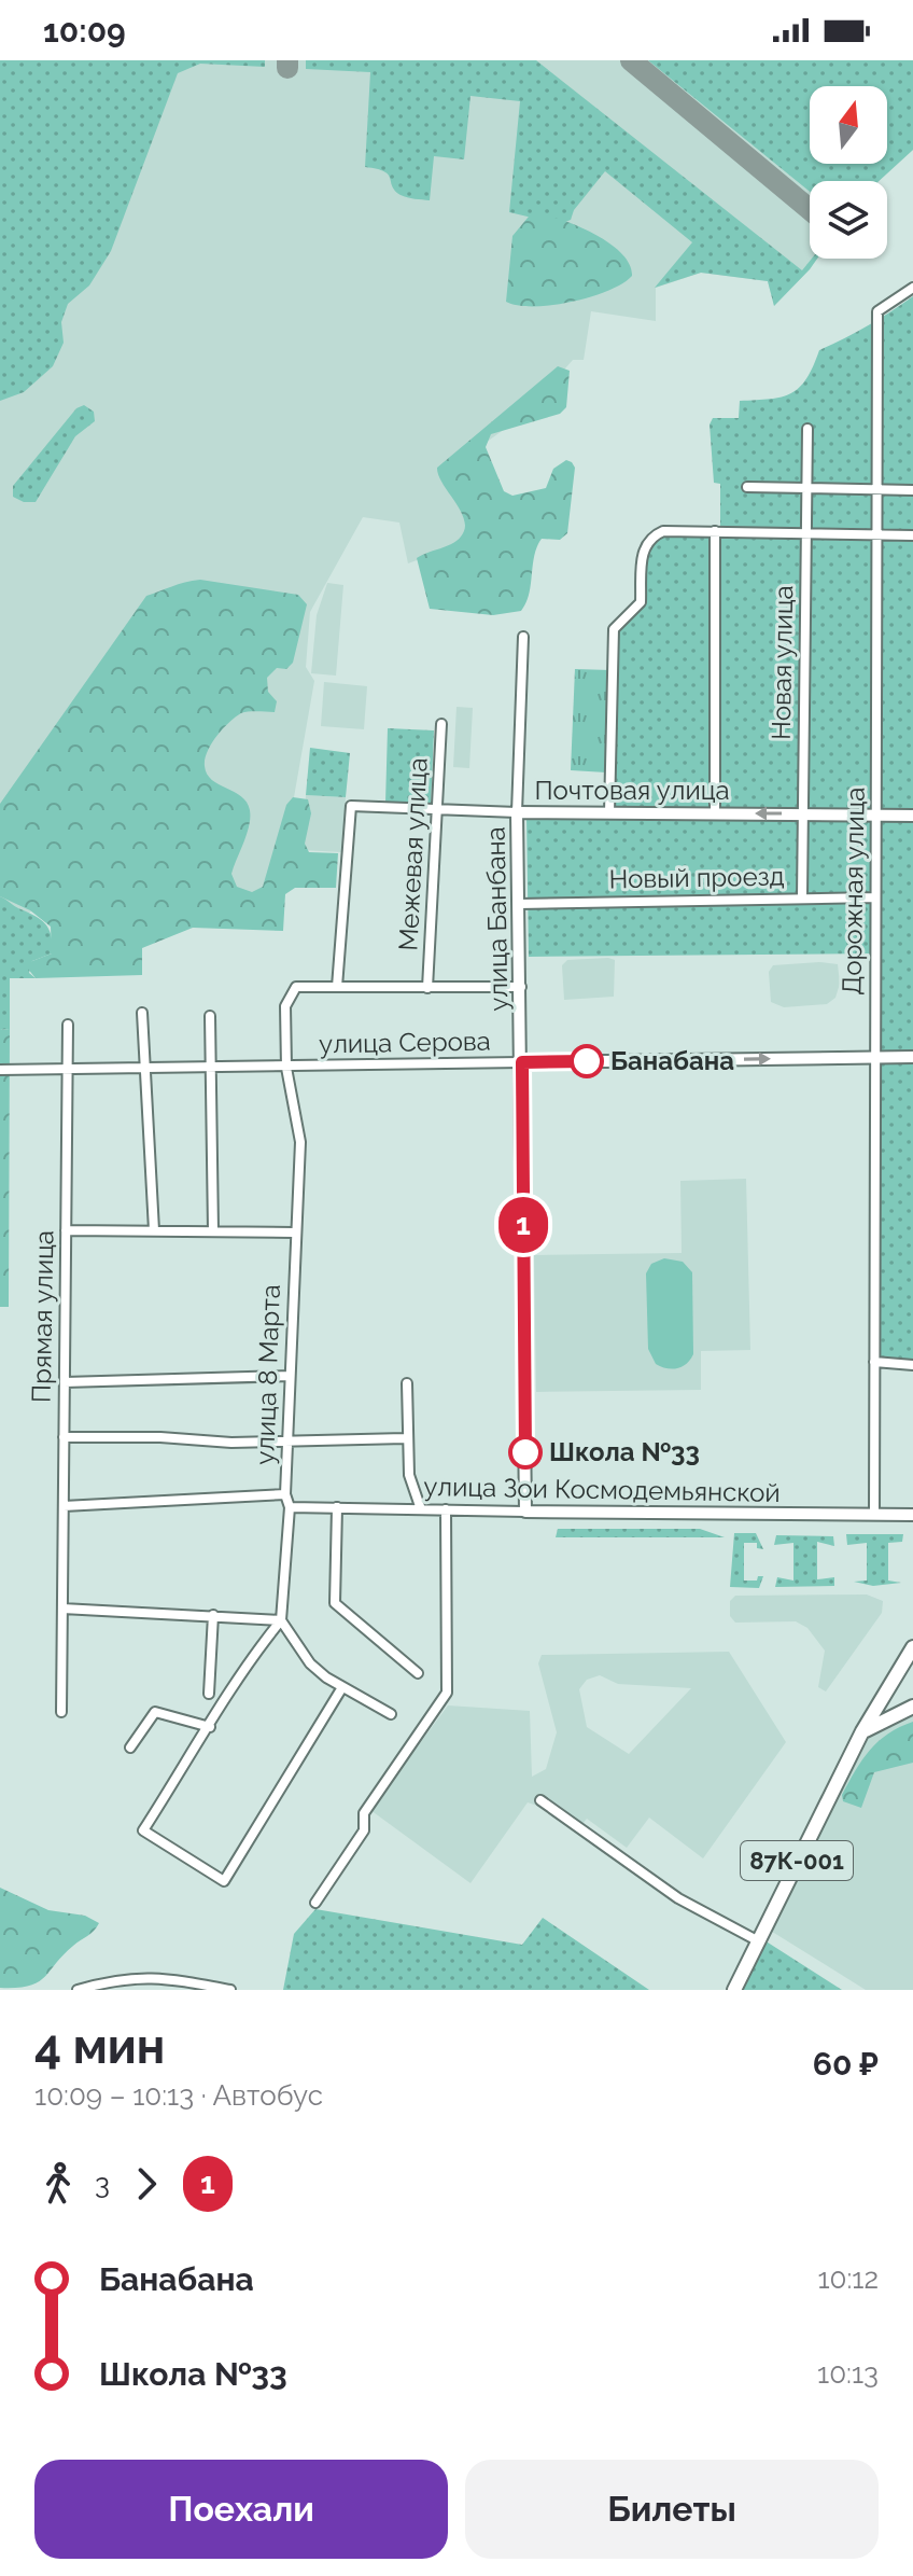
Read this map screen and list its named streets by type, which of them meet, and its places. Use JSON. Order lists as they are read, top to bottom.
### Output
{
  "streets": {
    "main road": ["87К-001"],
    "street": [
      "Новая улица",
      "Почтовая улица",
      "Межевая улица",
      "Новый проезд",
      "Дорожная улица",
      "улица Банбана",
      "улица Серова",
      "Прямая улица",
      "улица 8 Марта",
      "улица Зои Космодемьянской"
    ]
  },
  "crossings": [
    ["Новая улица", "Почтовая улица"],
    ["Новая улица", "Новый проезд"],
    ["Почтовая улица", "Межевая улица"],
    ["Почтовая улица", "Дорожная улица"],
    ["Почтовая улица", "улица Банбана"],
    ["Почтовая улица", "улица 8 Марта"],
    ["Новый проезд", "Дорожная улица"],
    ["Новый проезд", "улица Банбана"],
    ["Дорожная улица", "улица Серова"],
    ["Дорожная улица", "улица Зои Космодемьянской"],
    ["улица Банбана", "улица Серова"],
    ["улица Банбана", "улица Зои Космодемьянской"],
    ["улица Серова", "Прямая улица"],
    ["улица Серова", "улица 8 Марта"],
    ["улица 8 Марта", "улица Зои Космодемьянской"]
  ],
  "one_way": ["улица Серова"],
  "places": ["Банабана", "Школа №33"],
  "lines": ["bus line 1"],
  "north": "top",
  "page": {
    "status": "10:09",
    "on_map": "1",
    "heading": ["4 мин", "10:09 – 10:13 · Автобус", "60 ₽"],
    "legs": ["3", "1"],
    "list": [
      {
        "name": "Банабана",
        "value": "10:12"
      },
      {
        "name": "Школа №33",
        "value": "10:13"
      }
    ],
    "buttons": ["Поехали", "Билеты"]
  }
}
